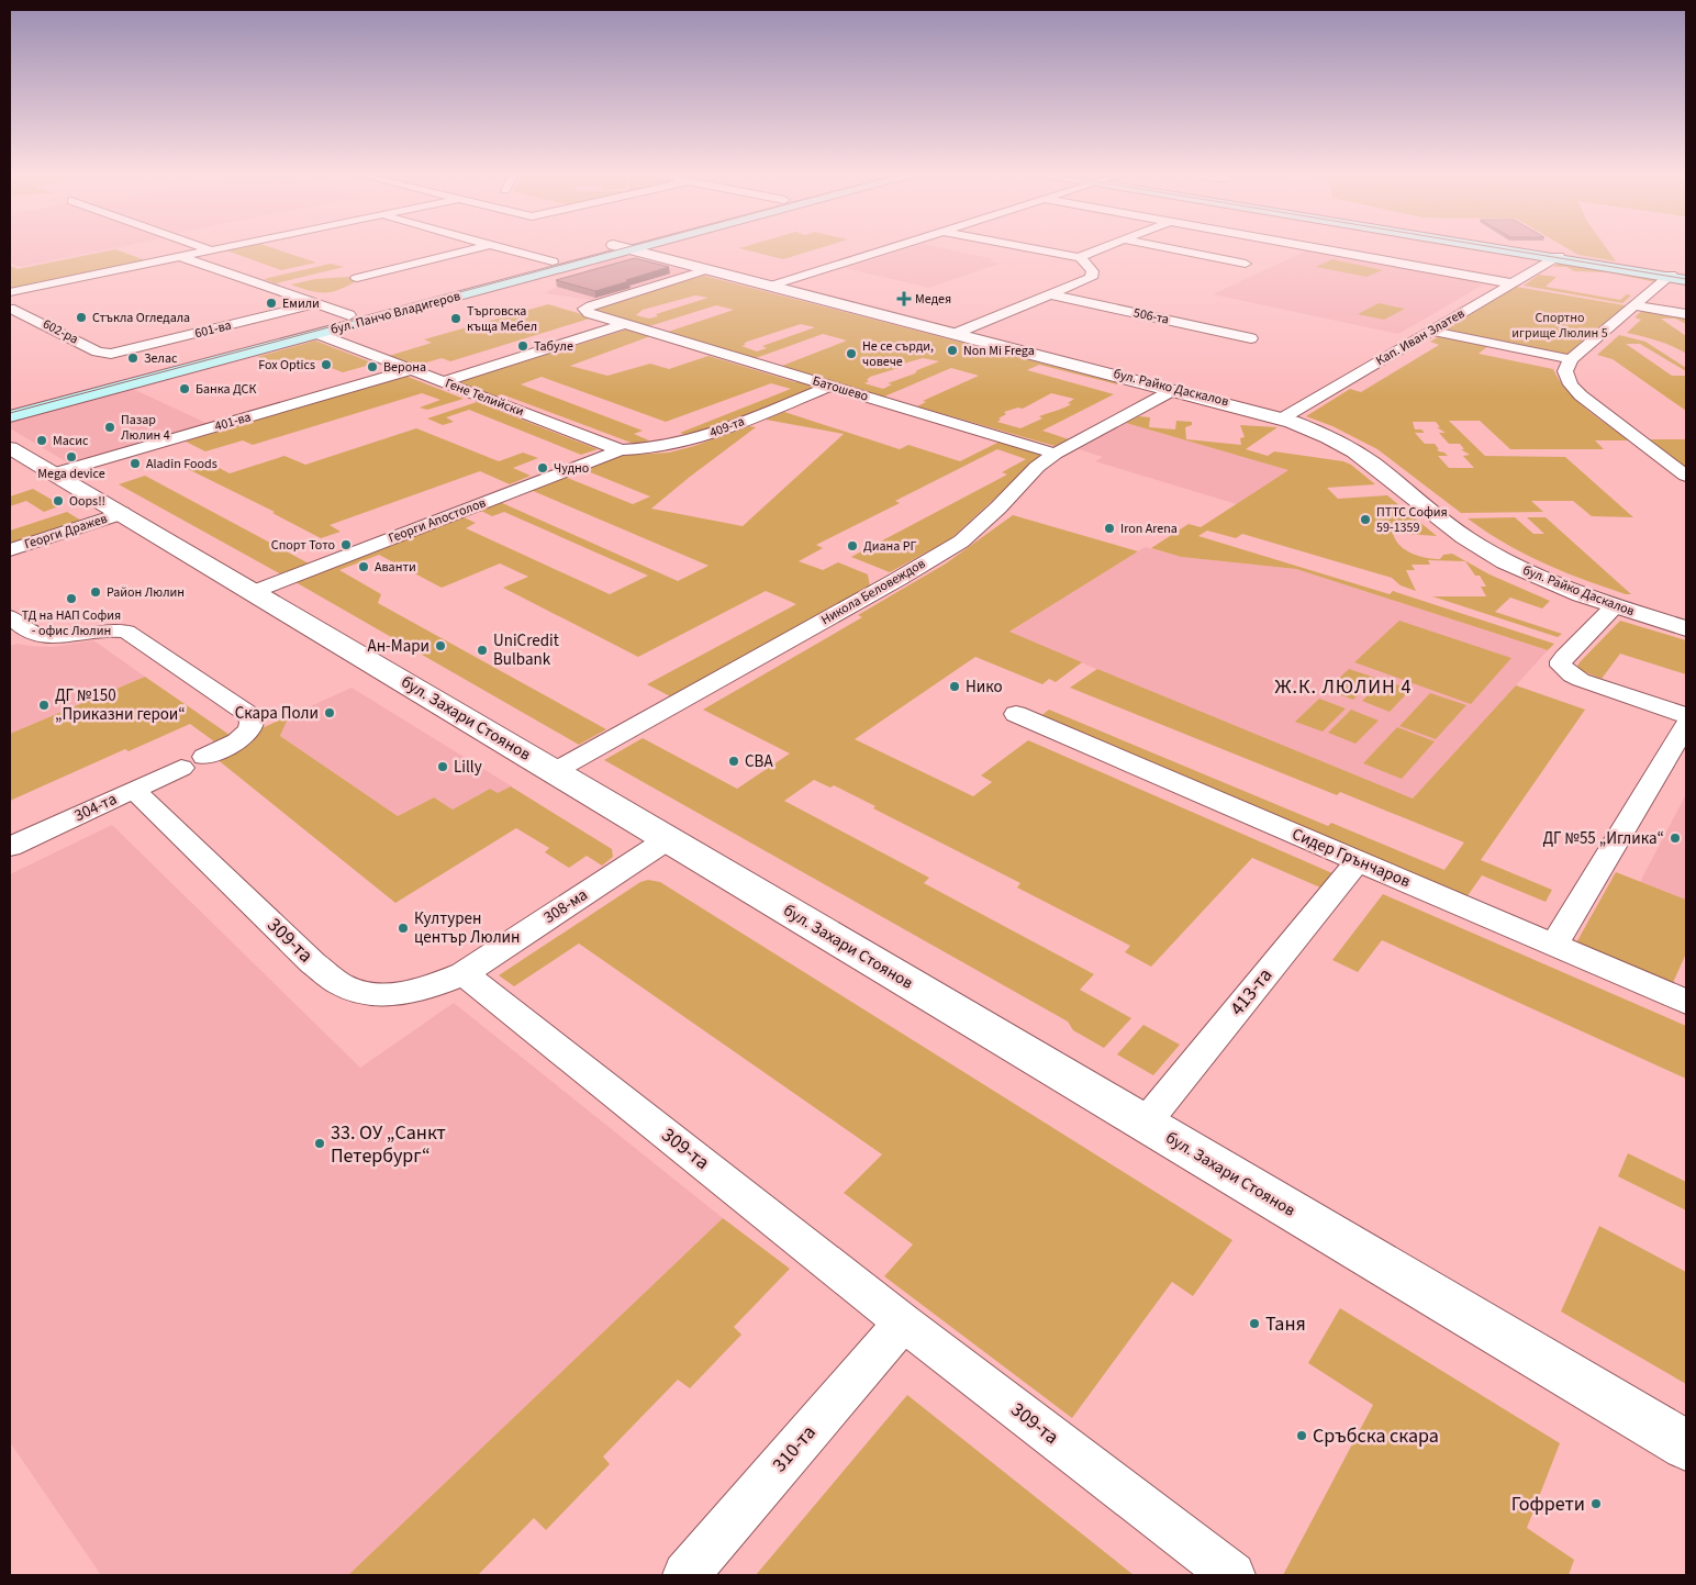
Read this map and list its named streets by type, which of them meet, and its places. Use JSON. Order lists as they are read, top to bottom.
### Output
{
  "streets": {
    "main road": ["бул. Панчо Владигеров"],
    "street": [
      "506-та",
      "601-ва",
      "602-ра",
      "Кап. Иван Златев",
      "бул. Райко Даскалов",
      "Батошево",
      "Гене Телийски",
      "401-ва",
      "409-та",
      "Георги Апостолов",
      "Георги Дражев",
      "Никола Беловеждов",
      "бул. Захари Стоянов",
      "304-та",
      "Сидер Грънчаров",
      "308-ма",
      "309-та",
      "413-та",
      "310-та"
    ]
  },
  "crossings": [
    ["бул. Панчо Владигеров", "бул. Райко Даскалов"],
    ["бул. Панчо Владигеров", "Гене Телийски"],
    ["601-ва", "602-ра"],
    ["Кап. Иван Златев", "бул. Райко Даскалов"],
    ["бул. Райко Даскалов", "Батошево"],
    ["бул. Райко Даскалов", "Никола Беловеждов"],
    ["Батошево", "409-та"],
    ["Батошево", "Никола Беловеждов"],
    ["Гене Телийски", "401-ва"],
    ["Гене Телийски", "409-та"],
    ["Гене Телийски", "Георги Апостолов"],
    ["401-ва", "бул. Захари Стоянов"],
    ["409-та", "Георги Апостолов"],
    ["Георги Апостолов", "бул. Захари Стоянов"],
    ["Георги Дражев", "бул. Захари Стоянов"],
    ["Никола Беловеждов", "бул. Захари Стоянов"],
    ["бул. Захари Стоянов", "308-ма"],
    ["бул. Захари Стоянов", "413-та"],
    ["304-та", "309-та"],
    ["Сидер Грънчаров", "413-та"],
    ["308-ма", "309-та"],
    ["309-та", "310-та"]
  ],
  "districts": ["Ж.К. ЛЮЛИН 4"],
  "parks": ["Спортно игрище Люлин 5"],
  "places": {
    "health": ["Медея"],
    "other": [
      "Емили",
      "Стъкла Огледала",
      "Търговска къща Мебел",
      "Табуле",
      "Non Mi Frega",
      "Не се сърди, човече",
      "Зелас",
      "Fox Optics",
      "Верона",
      "Банка ДСК",
      "Пазар Люлин 4",
      "Масис",
      "Mega device",
      "Aladin Foods",
      "Чудно",
      "Oops!!",
      "ПТТС София 59-1359",
      "Iron Arena",
      "Спорт Тото",
      "Диана РГ",
      "Аванти",
      "Район Люлин",
      "ТД на НАП София - офис Люлин",
      "Ан-Мари",
      "UniCredit Bulbank",
      "Нико",
      "ДГ №150 „Приказни герои“",
      "Скара Поли",
      "CBA",
      "Lilly",
      "ДГ №55 „Иглика“",
      "Културен център Люлин",
      "33. ОУ „Санкт Петербург“",
      "Таня",
      "Сръбска скара",
      "Гофрети"
    ]
  }
}
